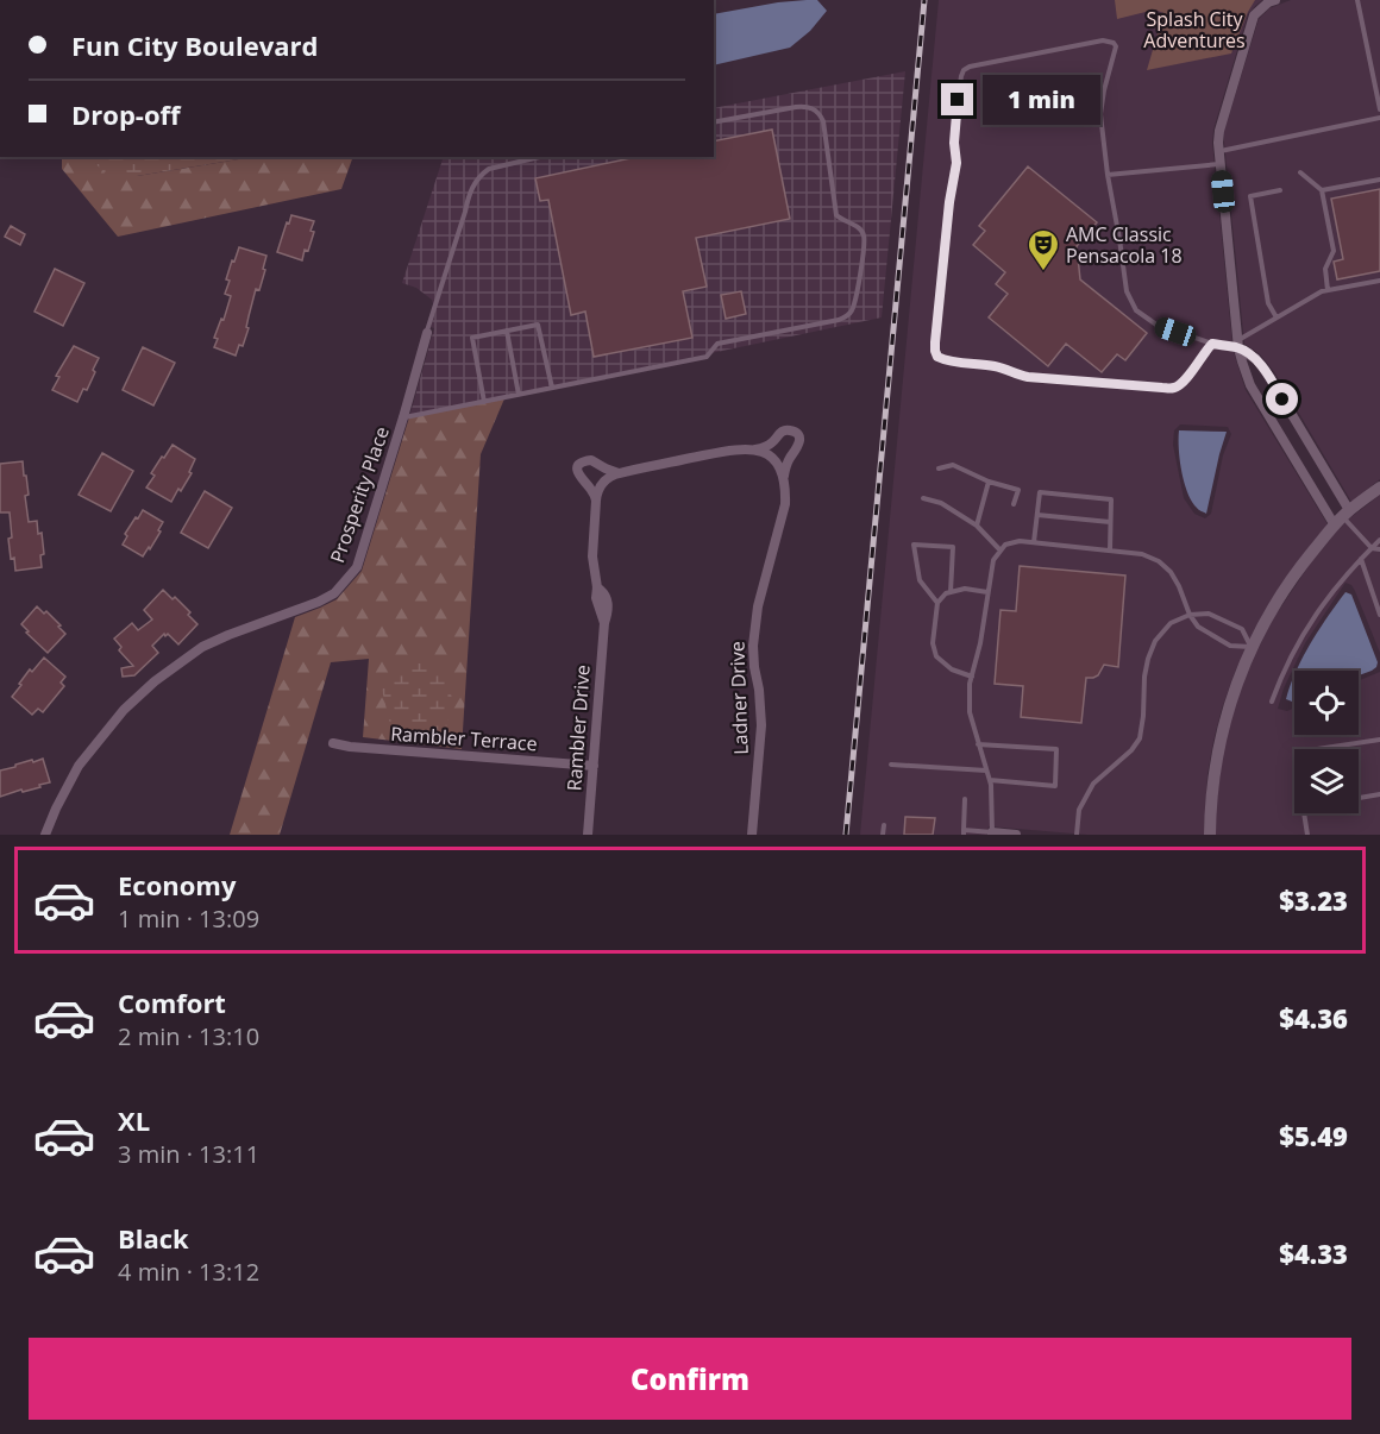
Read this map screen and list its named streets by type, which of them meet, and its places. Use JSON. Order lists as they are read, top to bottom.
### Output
{
  "streets": {
    "street": [
      "Prosperity Place",
      "Ladner Drive",
      "Rambler Drive",
      "Rambler Terrace"
    ]
  },
  "crossings": [
    ["Rambler Drive", "Rambler Terrace"]
  ],
  "parks": ["Splash City Adventures"],
  "places": {
    "theatre": ["AMC Classic Pensacola 18"]
  },
  "page": {
    "banner": ["Fun City Boulevard", "Drop-off"],
    "bubble": "1 min",
    "list": [
      {
        "name": "Economy",
        "note": "1 min · 13:09",
        "value": "$3.23"
      },
      {
        "name": "Comfort",
        "note": "2 min · 13:10",
        "value": "$4.36"
      },
      {
        "name": "XL",
        "note": "3 min · 13:11",
        "value": "$5.49"
      },
      {
        "name": "Black",
        "note": "4 min · 13:12",
        "value": "$4.33"
      }
    ],
    "buttons": "Confirm"
  }
}
